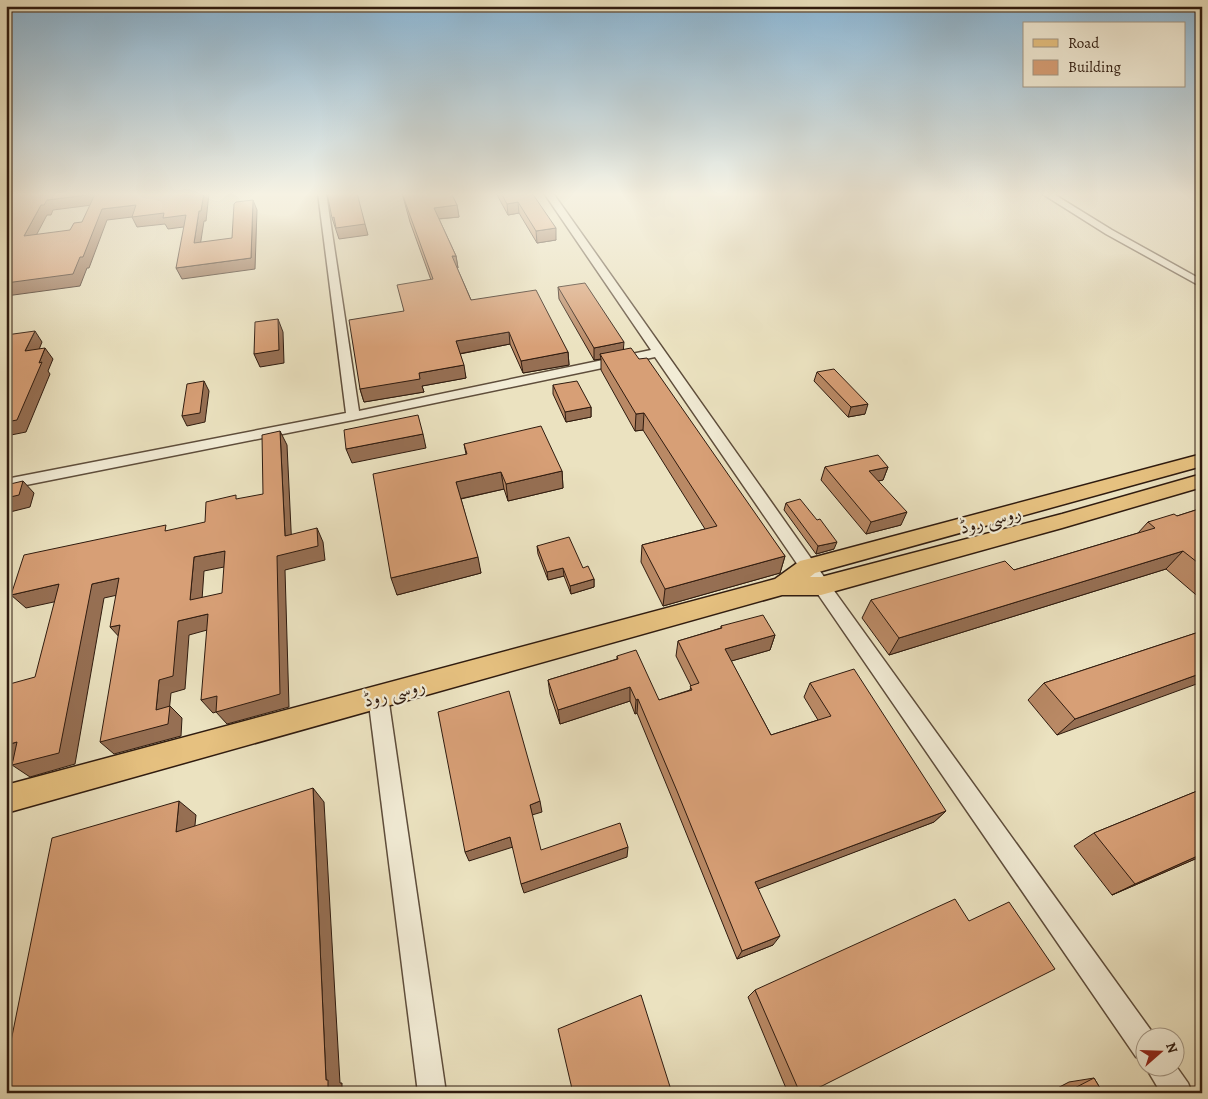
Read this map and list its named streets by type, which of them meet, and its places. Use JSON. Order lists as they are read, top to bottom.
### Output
{
  "streets": {
    "main road": ["روسی روڈ"]
  },
  "legend": ["Road", "Building"],
  "north": "right"
}
